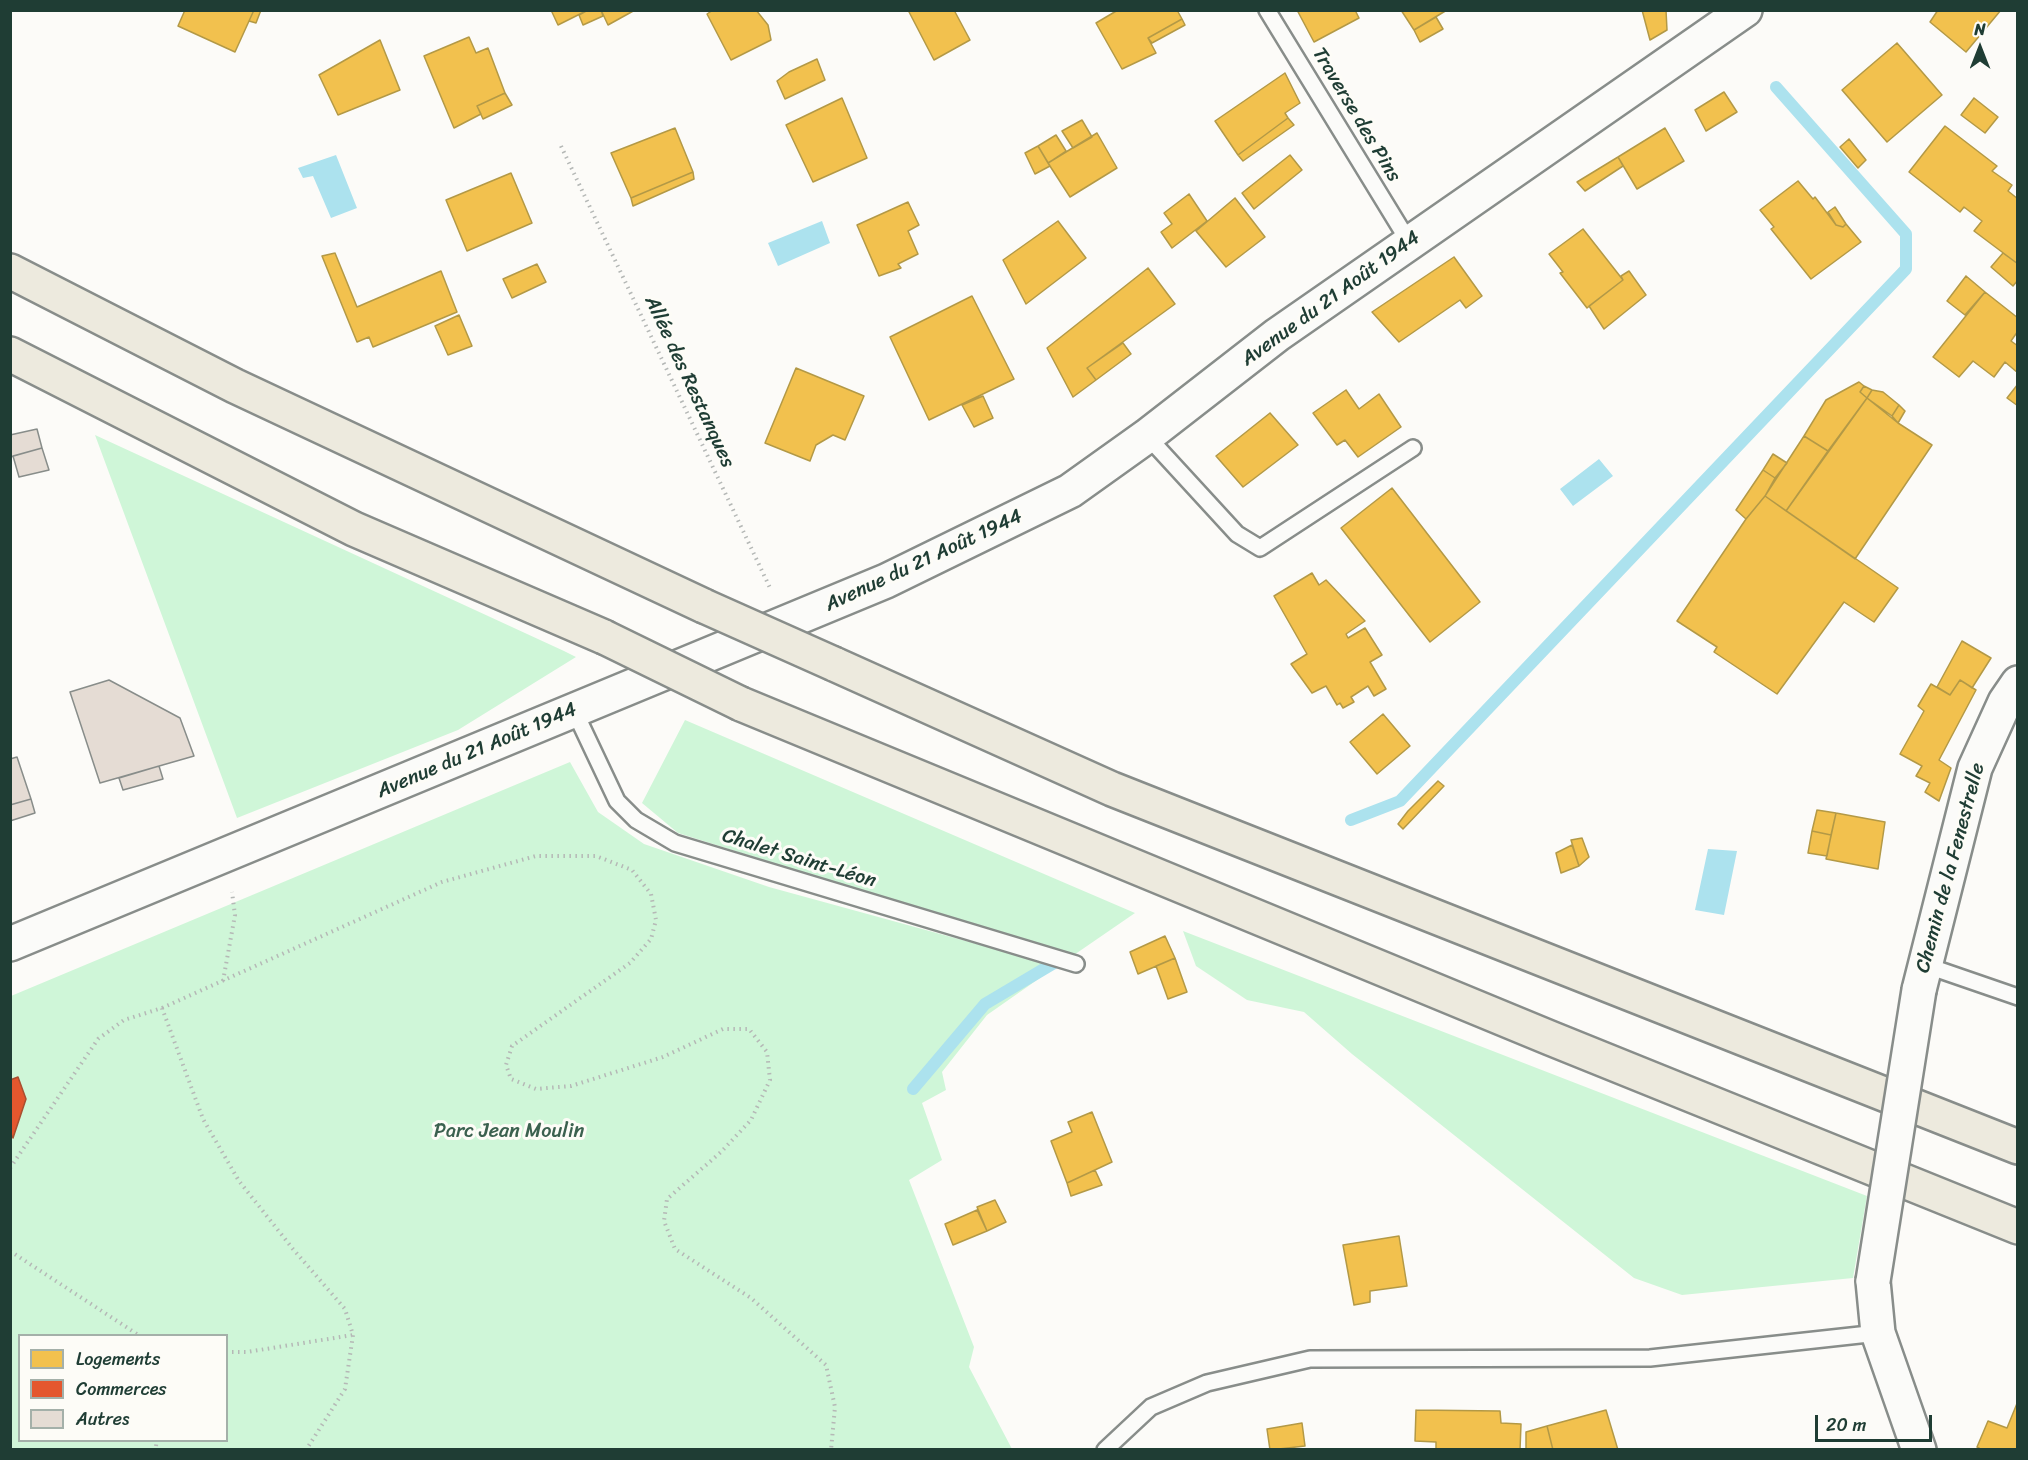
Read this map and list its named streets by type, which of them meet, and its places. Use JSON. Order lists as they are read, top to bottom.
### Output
{
  "streets": {
    "main road": ["Avenue du 21 Août 1944", "Chemin de la Fenestrelle"],
    "lane": ["Traverse des Pins", "Chalet Saint-Léon"],
    "path": ["Allée des Restanques"]
  },
  "crossings": [
    ["Traverse des Pins", "Avenue du 21 Août 1944"],
    ["Avenue du 21 Août 1944", "Allée des Restanques"],
    ["Avenue du 21 Août 1944", "Chalet Saint-Léon"]
  ],
  "parks": ["Parc Jean Moulin"],
  "legend": ["Logements", "Commerces", "Autres"],
  "scale_bar": "20 m",
  "north": "top"
}
